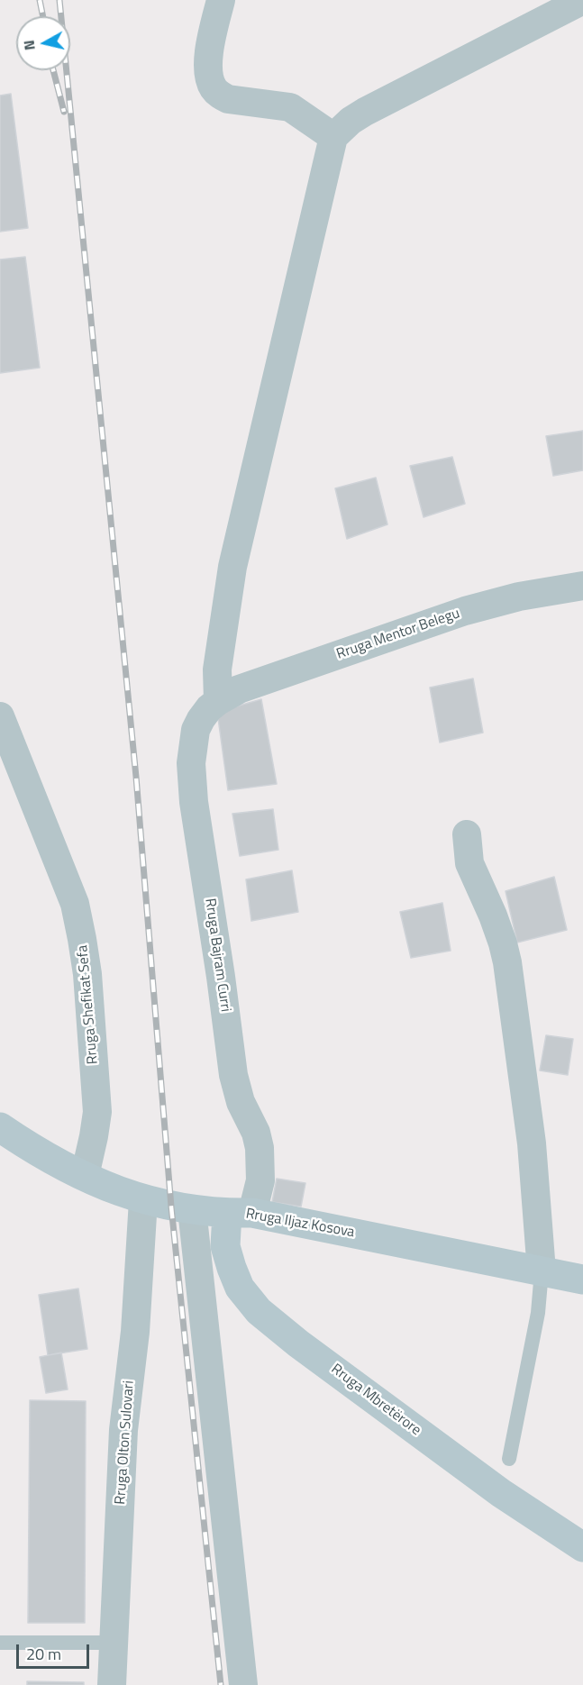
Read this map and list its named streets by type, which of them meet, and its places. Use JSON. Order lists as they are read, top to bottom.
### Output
{
  "streets": {
    "street": [
      "Rruga Mentor Belegu",
      "Rruga Bajram Curri",
      "Rruga Shefikat Sefa",
      "Rruga Iljaz Kosova",
      "Rruga Mbretërore",
      "Rruga Olton Sulovari"
    ]
  },
  "crossings": [
    ["Rruga Mentor Belegu", "Rruga Bajram Curri"],
    ["Rruga Bajram Curri", "Rruga Iljaz Kosova"],
    ["Rruga Bajram Curri", "Rruga Mbretërore"],
    ["Rruga Shefikat Sefa", "Rruga Iljaz Kosova"],
    ["Rruga Iljaz Kosova", "Rruga Mbretërore"],
    ["Rruga Iljaz Kosova", "Rruga Olton Sulovari"]
  ],
  "scale_bar": "20 m",
  "north": "left"
}
